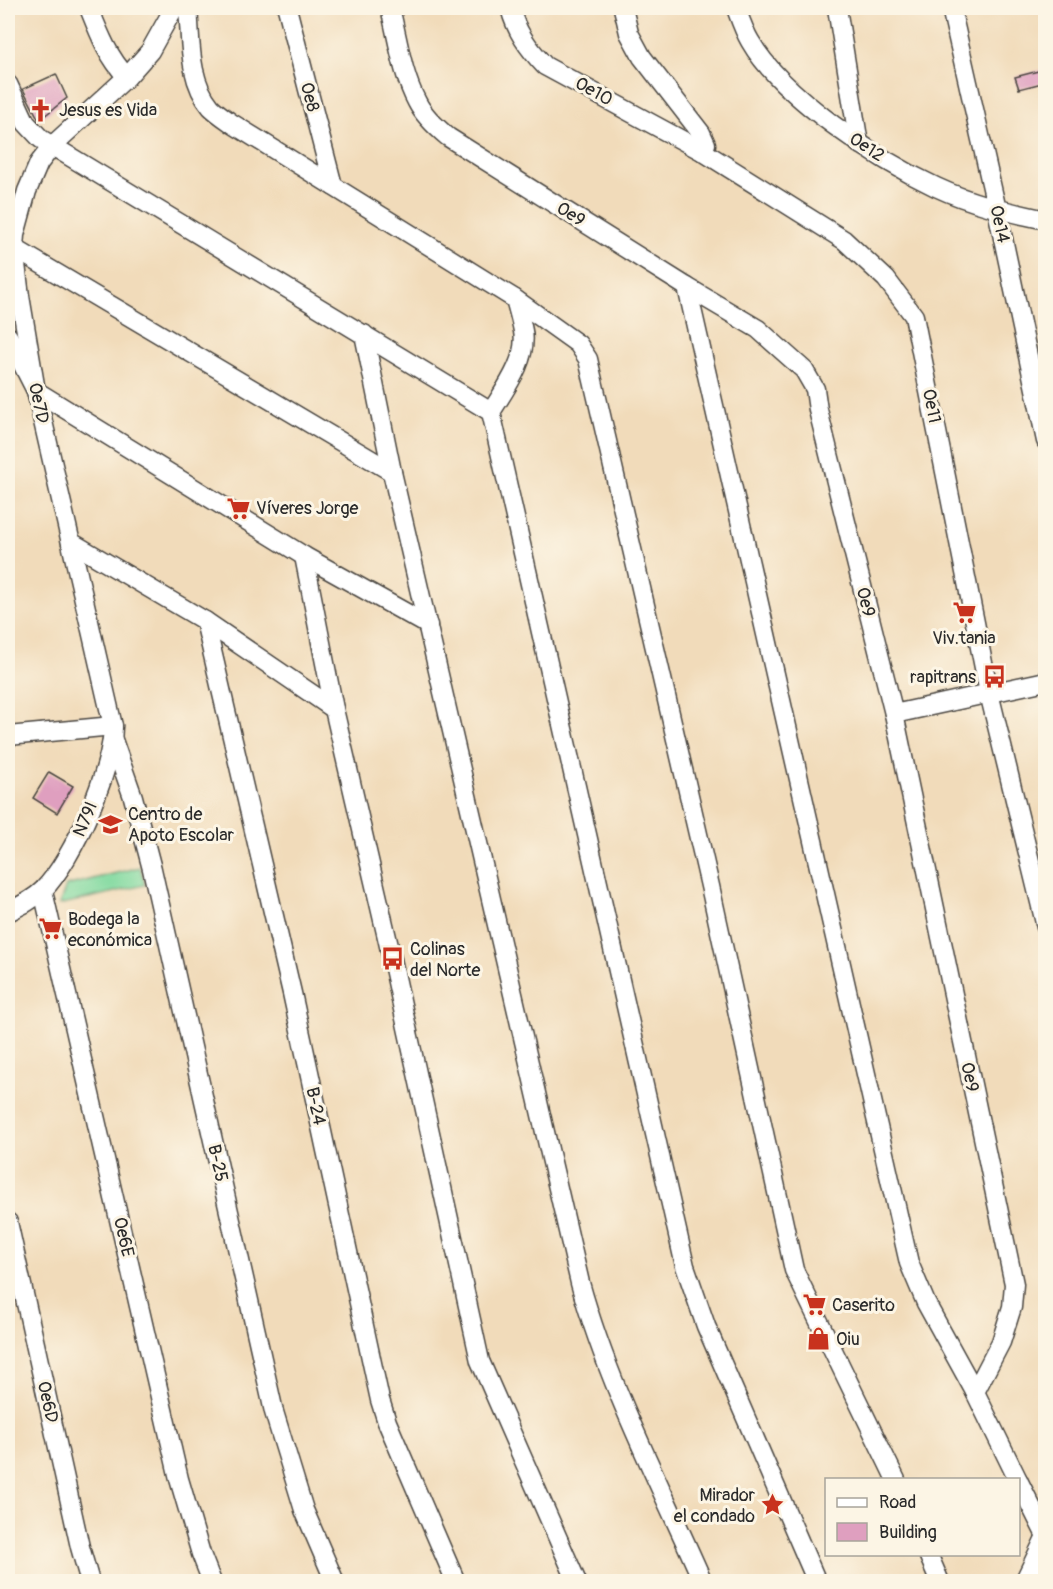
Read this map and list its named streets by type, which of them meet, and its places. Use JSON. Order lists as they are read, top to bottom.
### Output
{
  "streets": {
    "street": [
      "Oe10",
      "Oe8",
      "Oe12",
      "Oe9",
      "Oe14",
      "Oe7D",
      "Oe11",
      "N79I",
      "B-24",
      "B-25",
      "Oe6E",
      "Oe6D"
    ]
  },
  "crossings": [
    ["Oe10", "Oe11"],
    ["Oe12", "Oe14"],
    ["Oe7D", "N79I"],
    ["Oe7D", "B-25"],
    ["N79I", "B-25"],
    ["N79I", "Oe6E"]
  ],
  "places": {
    "church": ["Jesus es Vida"],
    "supermarket": [
      "Víveres Jorge",
      "Viv.tania",
      "Bodega la económica",
      "Caserito"
    ],
    "bus stop": ["rapitrans", "Colinas del Norte"],
    "school or university": ["Centro de Apoto Escolar"],
    "shop": ["Oiu"],
    "place": ["Mirador el condado"]
  },
  "legend": ["Road", "Building"]
}
